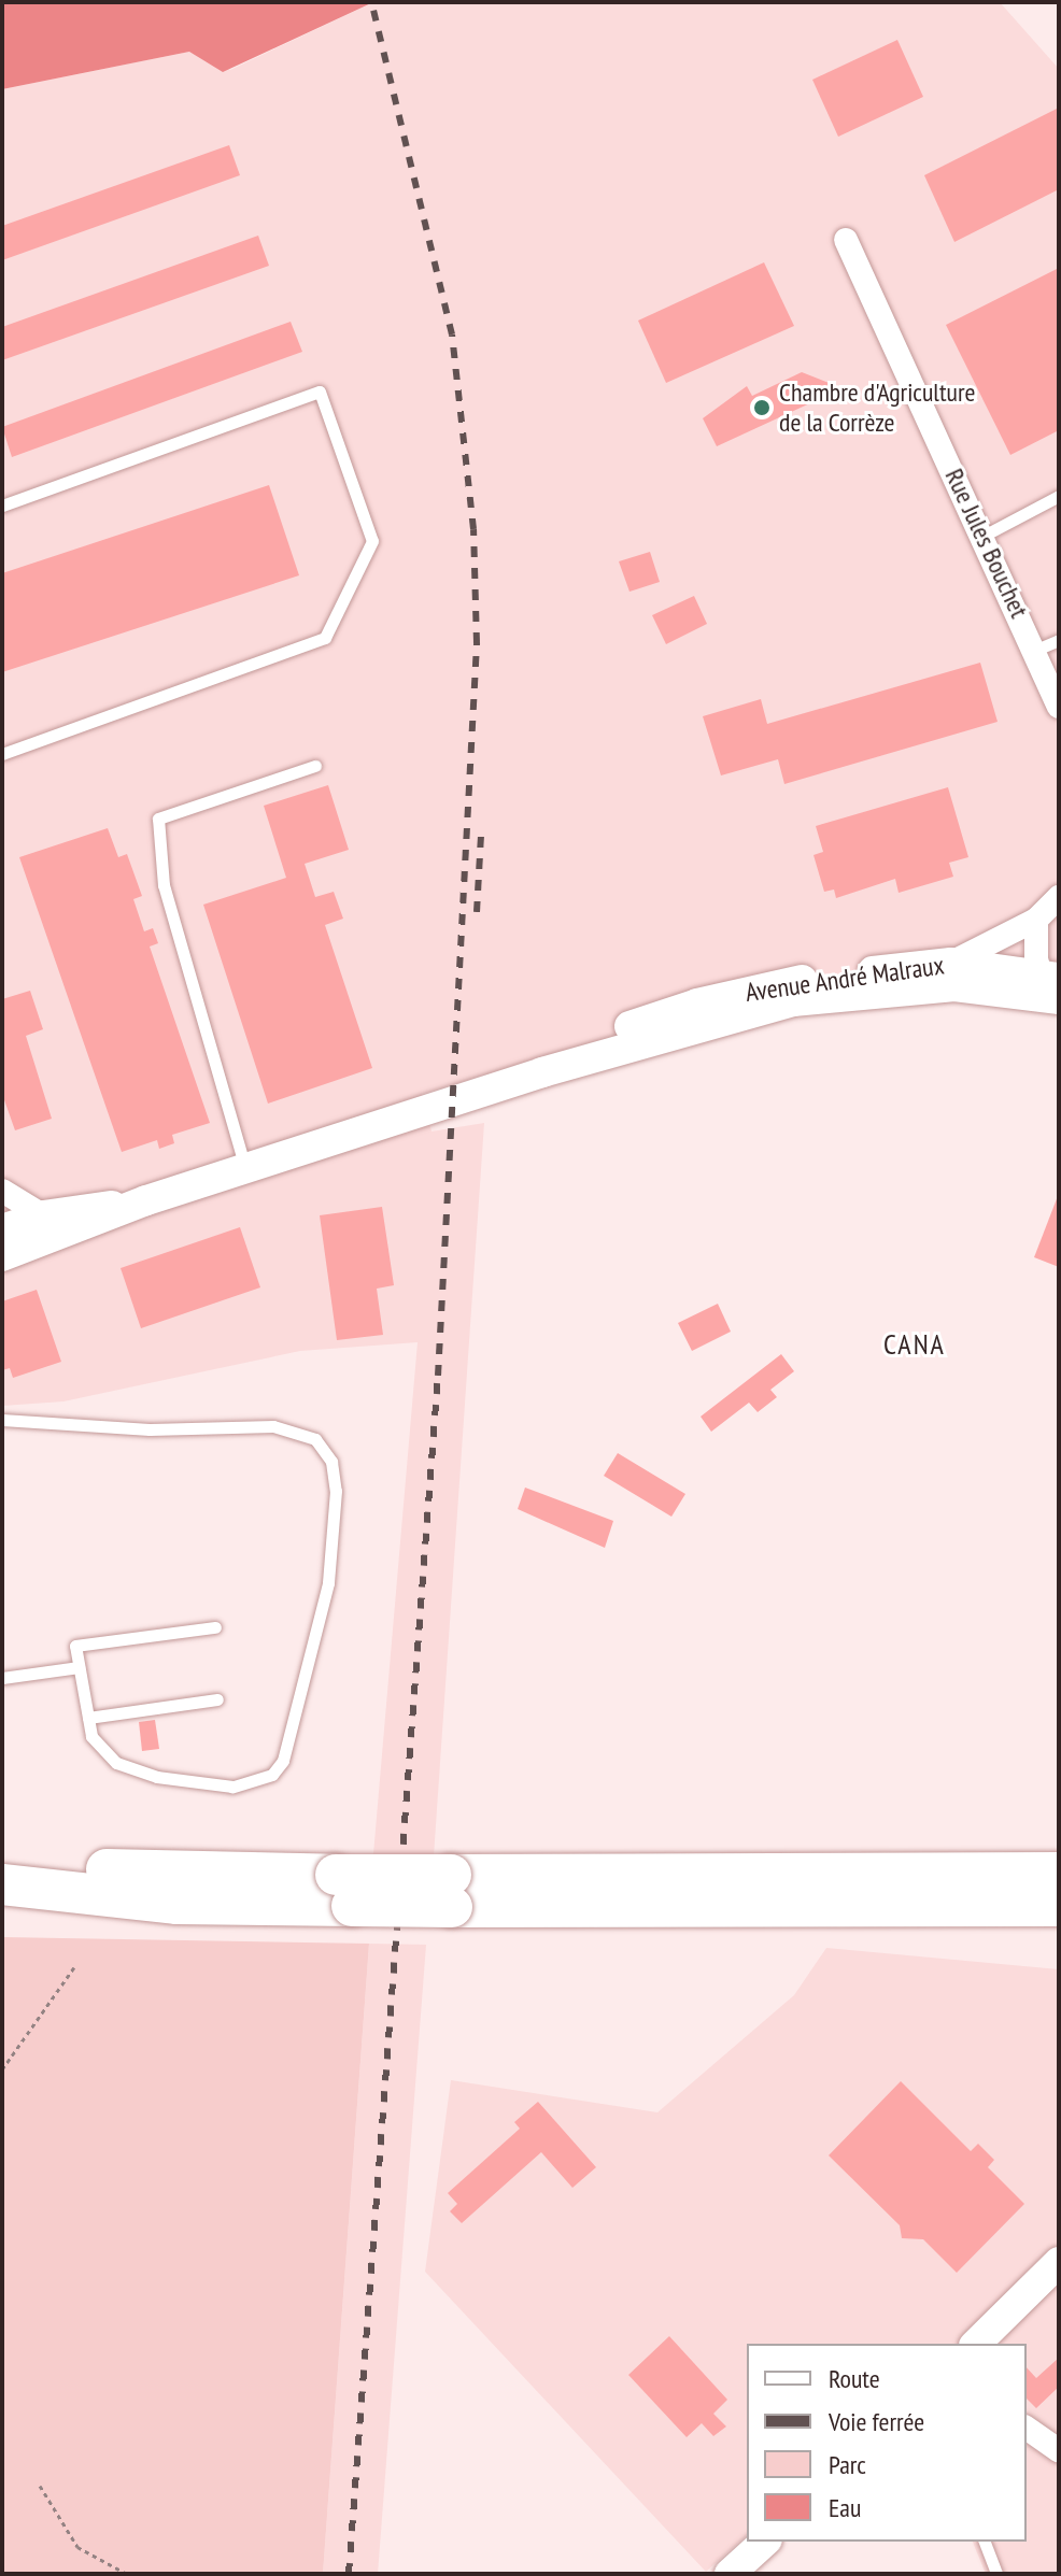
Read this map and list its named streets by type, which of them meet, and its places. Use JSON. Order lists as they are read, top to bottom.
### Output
{
  "streets": {
    "street": ["Rue Jules Bouchet", "Avenue André Malraux"]
  },
  "districts": ["CANA"],
  "places": ["Chambre d'Agriculture de la Corrèze"],
  "legend": [
    "Route",
    "Voie ferrée",
    "Parc",
    "Eau"
  ]
}
